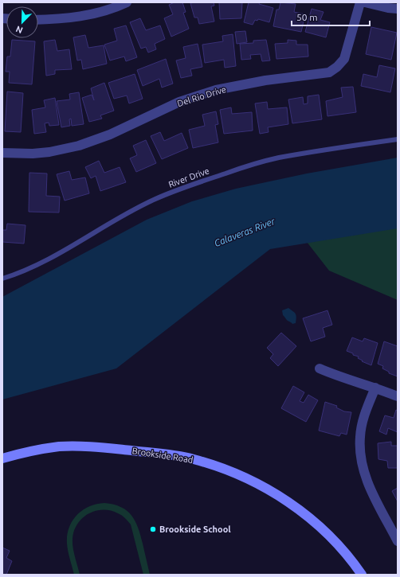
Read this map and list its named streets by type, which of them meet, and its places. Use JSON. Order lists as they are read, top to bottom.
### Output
{
  "streets": {
    "street": ["Del Rio Drive", "Brookside Road"],
    "lane": ["River Drive"]
  },
  "water": ["Calaveras River"],
  "places": ["Brookside School"],
  "scale_bar": "50 m",
  "north": "bottom left"
}
